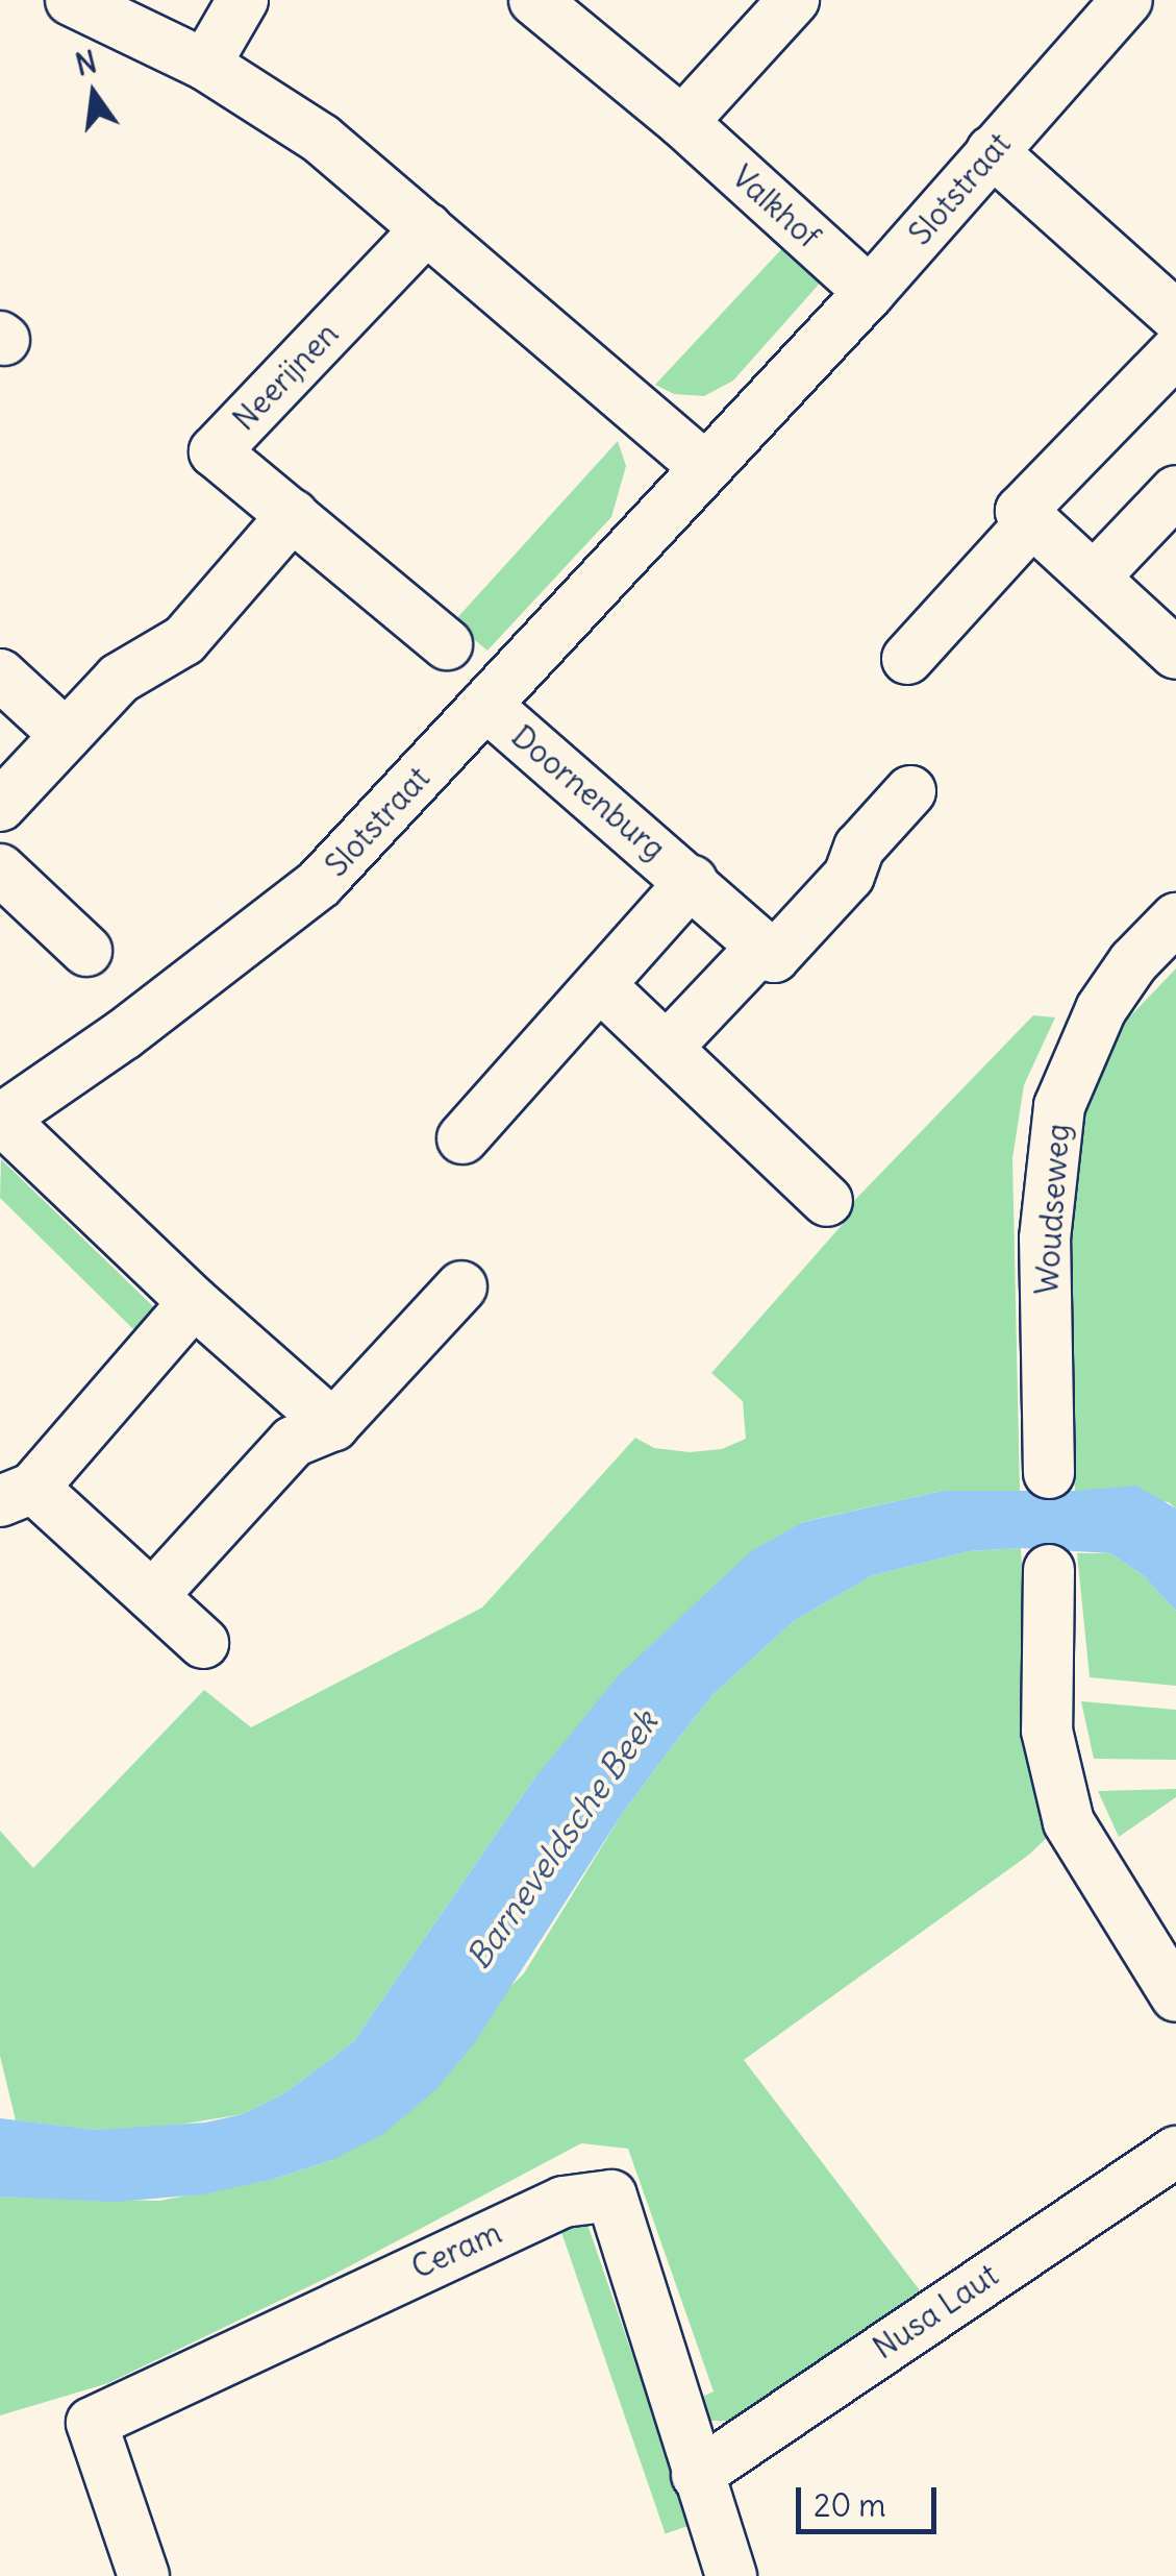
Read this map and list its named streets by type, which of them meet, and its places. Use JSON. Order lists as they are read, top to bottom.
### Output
{
  "streets": {
    "street": [
      "Slotstraat",
      "Valkhof",
      "Neerijnen",
      "Doornenburg",
      "Woudseweg",
      "Ceram",
      "Nusa Laut"
    ]
  },
  "crossings": [
    ["Slotstraat", "Valkhof"],
    ["Slotstraat", "Doornenburg"],
    ["Ceram", "Nusa Laut"]
  ],
  "water": ["Barneveldsche Beek"],
  "scale_bar": "20 m",
  "north": "top"
}
